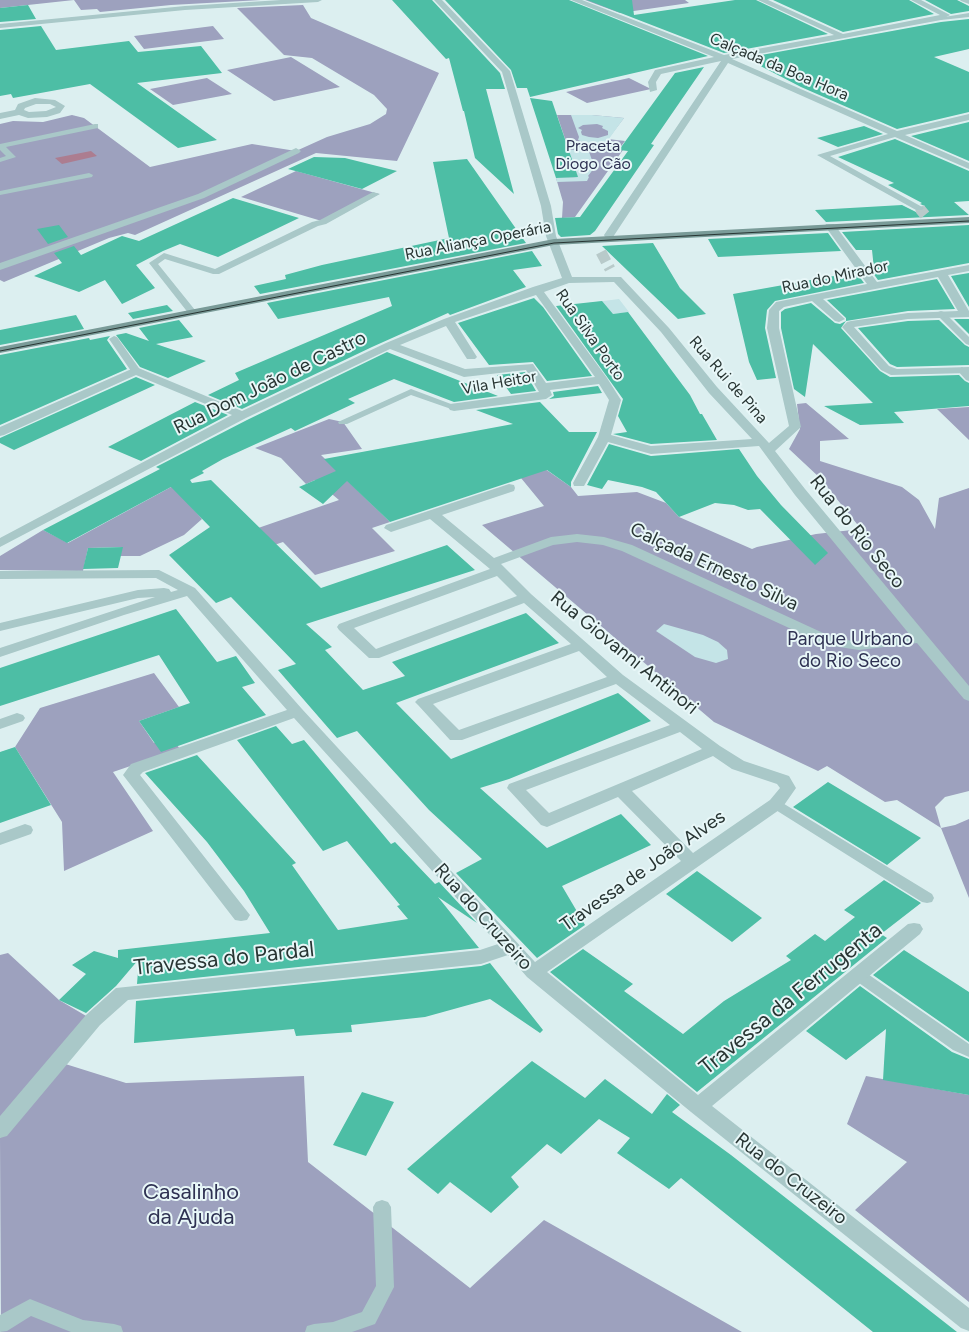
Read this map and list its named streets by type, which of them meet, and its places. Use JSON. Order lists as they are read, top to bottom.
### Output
{
  "streets": {
    "street": [
      "Calçada da Boa Hora",
      "Rua Aliança Operária",
      "Rua do Mirador",
      "Rua Silva Porto",
      "Rua Rui de Pina",
      "Rua Dom João de Castro",
      "Vila Heitor",
      "Rua do Rio Seco",
      "Calçada Ernesto Silva",
      "Rua Giovanni Antinori",
      "Travessa de João Alves",
      "Rua do Cruzeiro",
      "Travessa do Pardal",
      "Travessa da Ferrugenta"
    ]
  },
  "crossings": [
    ["Rua do Mirador", "Rua Rui de Pina"],
    ["Rua do Mirador", "Rua do Rio Seco"],
    ["Rua Silva Porto", "Rua Dom João de Castro"],
    ["Rua Silva Porto", "Vila Heitor"],
    ["Rua Rui de Pina", "Rua Dom João de Castro"],
    ["Rua Rui de Pina", "Rua do Rio Seco"],
    ["Rua do Rio Seco", "Calçada Ernesto Silva"],
    ["Calçada Ernesto Silva", "Rua Giovanni Antinori"],
    ["Rua Giovanni Antinori", "Travessa de João Alves"],
    ["Travessa de João Alves", "Rua do Cruzeiro"],
    ["Rua do Cruzeiro", "Travessa do Pardal"],
    ["Rua do Cruzeiro", "Travessa da Ferrugenta"]
  ],
  "parks": ["Praceta Diogo Cão", "Parque Urbano do Rio Seco", "Casalinho da Ajuda"]
}
